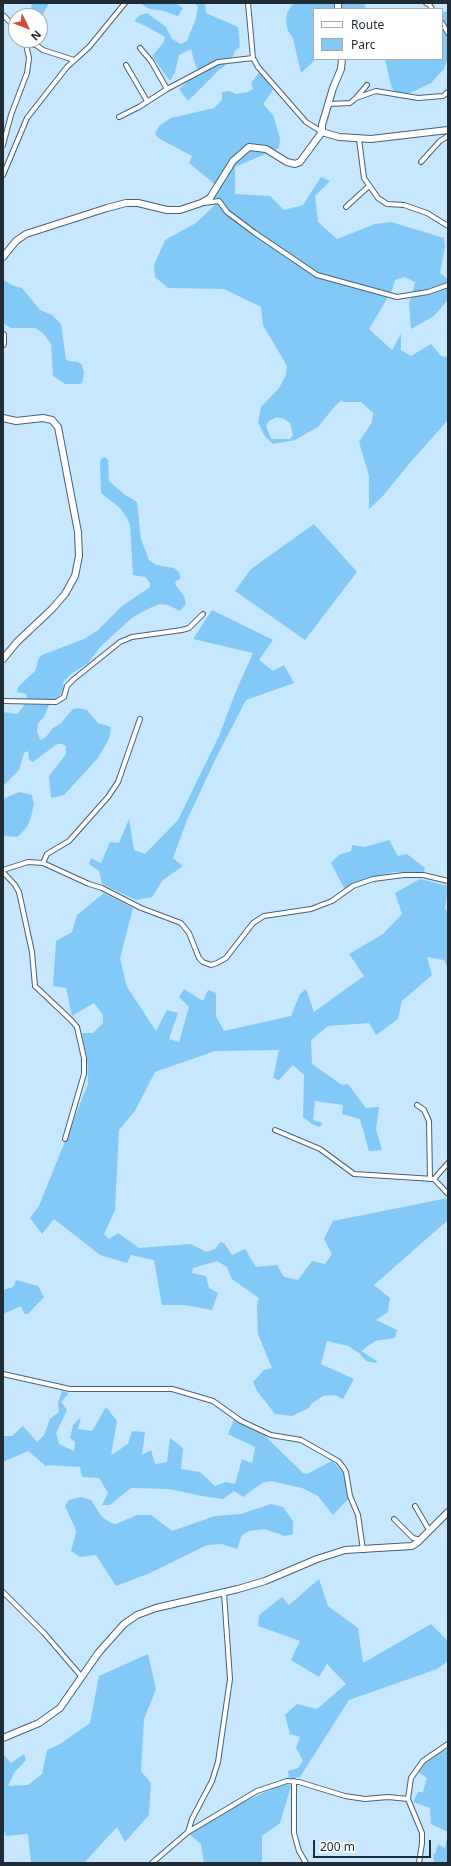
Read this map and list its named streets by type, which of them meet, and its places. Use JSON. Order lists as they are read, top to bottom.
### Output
{
  "legend": ["Route", "Parc"],
  "scale_bar": "200 m",
  "north": "bottom right"
}
